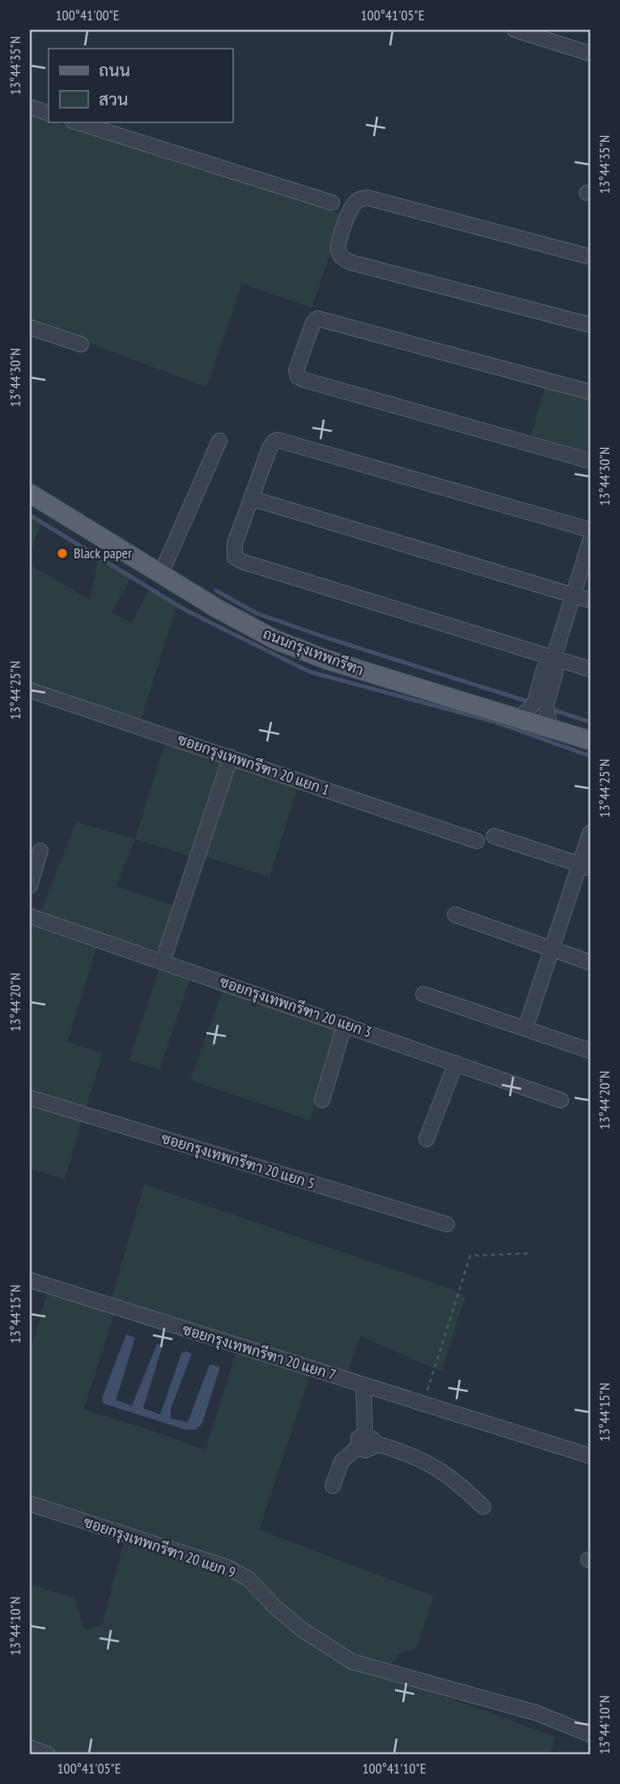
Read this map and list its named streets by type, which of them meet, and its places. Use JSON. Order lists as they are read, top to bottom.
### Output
{
  "streets": {
    "main road": ["ถนนกรุงเทพกรีฑา"],
    "street": [
      "ซอยกรุงเทพกรีฑา 20 แยก 1",
      "ซอยกรุงเทพกรีฑา 20 แยก 3",
      "ซอยกรุงเทพกรีฑา 20 แยก 5",
      "ซอยกรุงเทพกรีฑา 20 แยก 7",
      "ซอยกรุงเทพกรีฑา 20 แยก 9"
    ]
  },
  "places": ["Black paper"],
  "legend": ["ถนน", "สวน"],
  "coordinates": [
    "100°41'00\"E",
    "100°41'05\"E",
    "13°44'35\"N",
    "13°44'30\"N",
    "13°44'25\"N",
    "13°44'20\"N",
    "13°44'15\"N",
    "13°44'10\"N",
    "100°41'10\"E"
  ]
}
